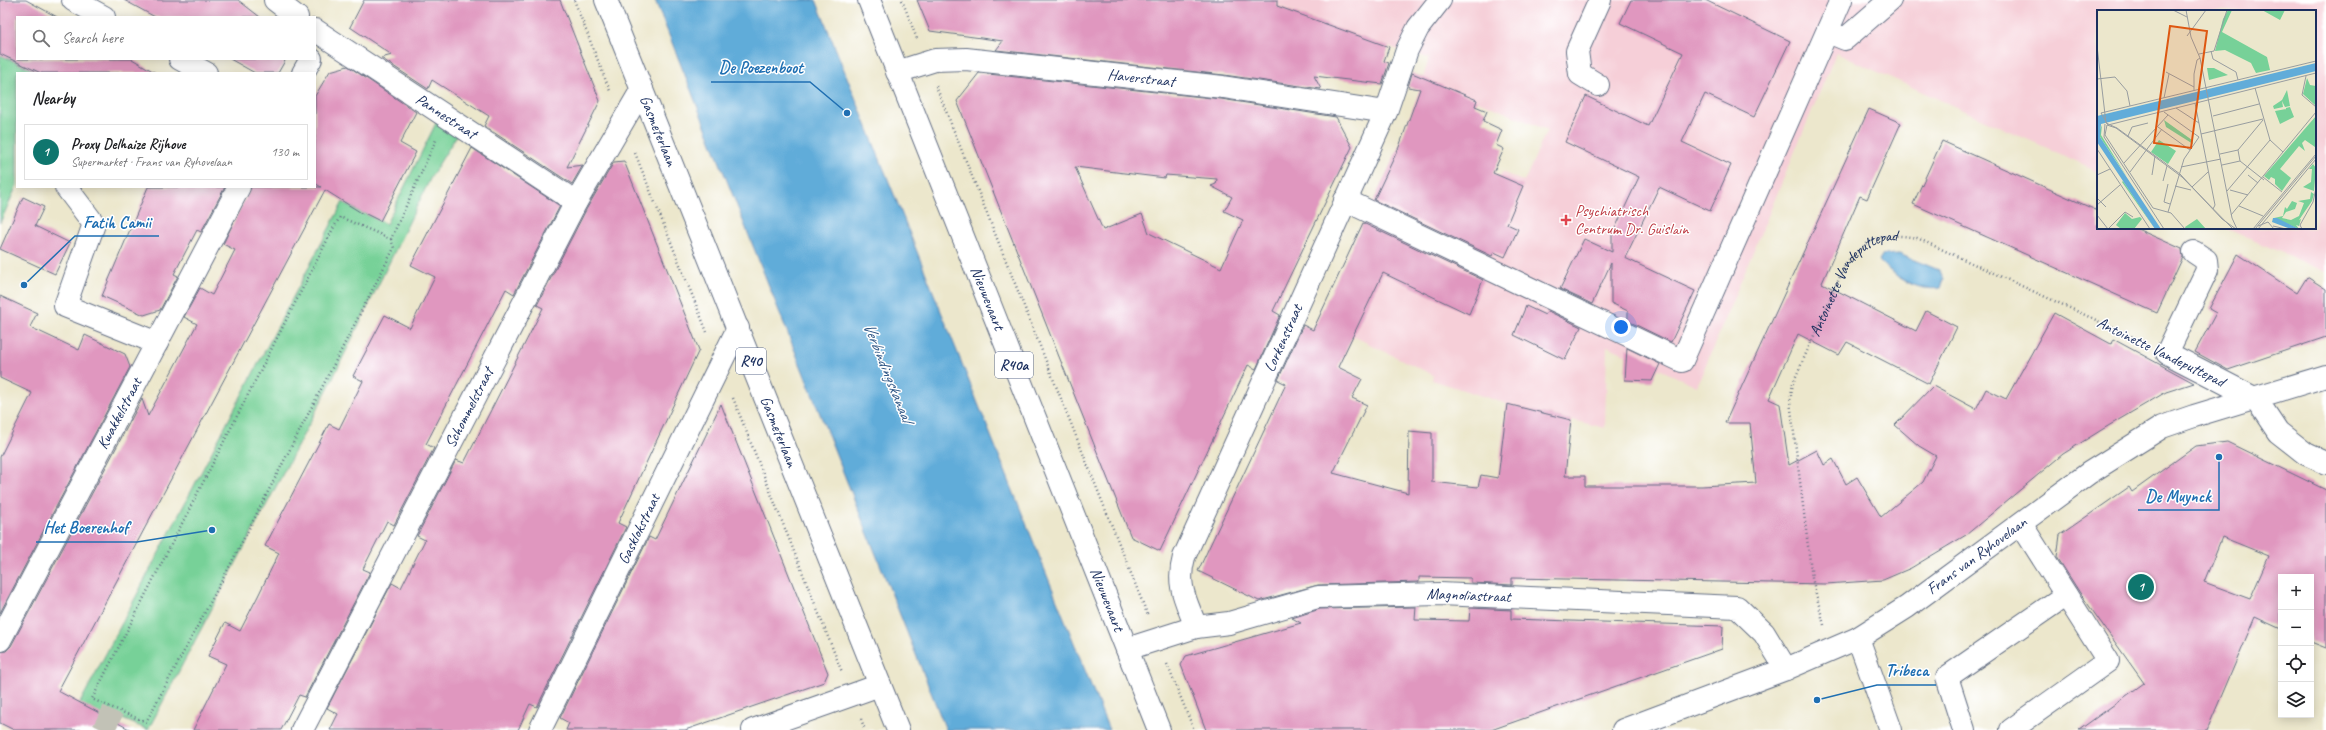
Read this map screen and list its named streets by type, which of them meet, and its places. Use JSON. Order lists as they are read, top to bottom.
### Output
{
  "streets": {
    "street": [
      "Haverstraat",
      "Pannestraat",
      "Gasmeterlaan",
      "Antoinette Vandeputtepad",
      "Nieuwevaart",
      "Lorkenstraat",
      "R40",
      "R40a",
      "Schommelstraat",
      "Kwakkelstraat",
      "Gasklokstraat",
      "Frans van Ryhovelaan",
      "Magnoliastraat"
    ]
  },
  "crossings": [
    ["Haverstraat", "Nieuwevaart"],
    ["Haverstraat", "Lorkenstraat"],
    ["Pannestraat", "Schommelstraat"],
    ["Gasmeterlaan", "Schommelstraat"],
    ["Gasmeterlaan", "Gasklokstraat"],
    ["Antoinette Vandeputtepad", "Frans van Ryhovelaan"],
    ["Nieuwevaart", "Magnoliastraat"],
    ["Lorkenstraat", "Magnoliastraat"],
    ["Frans van Ryhovelaan", "Magnoliastraat"]
  ],
  "water": ["Verbindingskanaal"],
  "places": {
    "other": [
      "De Poezenboot",
      "Fatih Camii",
      "De Muynck",
      "Het Boerenhof",
      "Tribeca"
    ],
    "health": ["Psychiatrisch Centrum Dr. Guislain"]
  },
  "page": {
    "search": "Search here",
    "heading": "Nearby",
    "list": [
      {
        "mark": "1",
        "name": "Proxy Delhaize Rijhove",
        "note": "Supermarket · Frans van Ryhovelaan",
        "value": "130 m"
      }
    ],
    "pins": "1",
    "map_buttons": ["+", "−"]
  }
}
